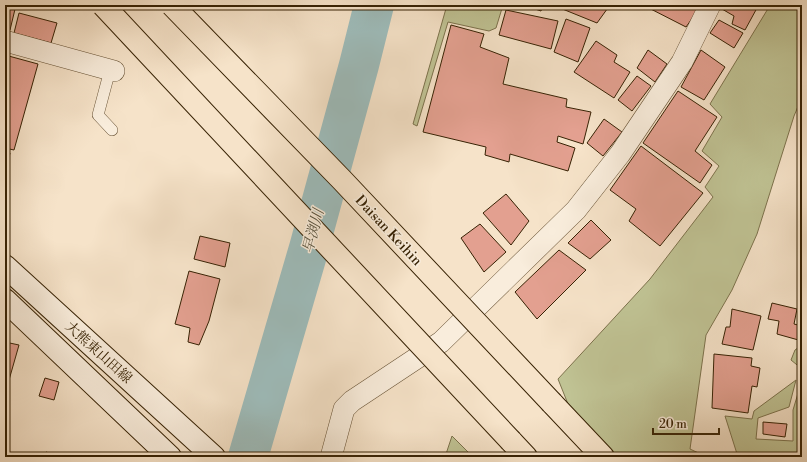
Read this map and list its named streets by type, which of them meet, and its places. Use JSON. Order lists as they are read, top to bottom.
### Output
{
  "streets": {
    "highway": ["Daisan Keihin"],
    "street": ["大熊東山田線"]
  },
  "water": ["早渕川"],
  "scale_bar": "20 m"
}
